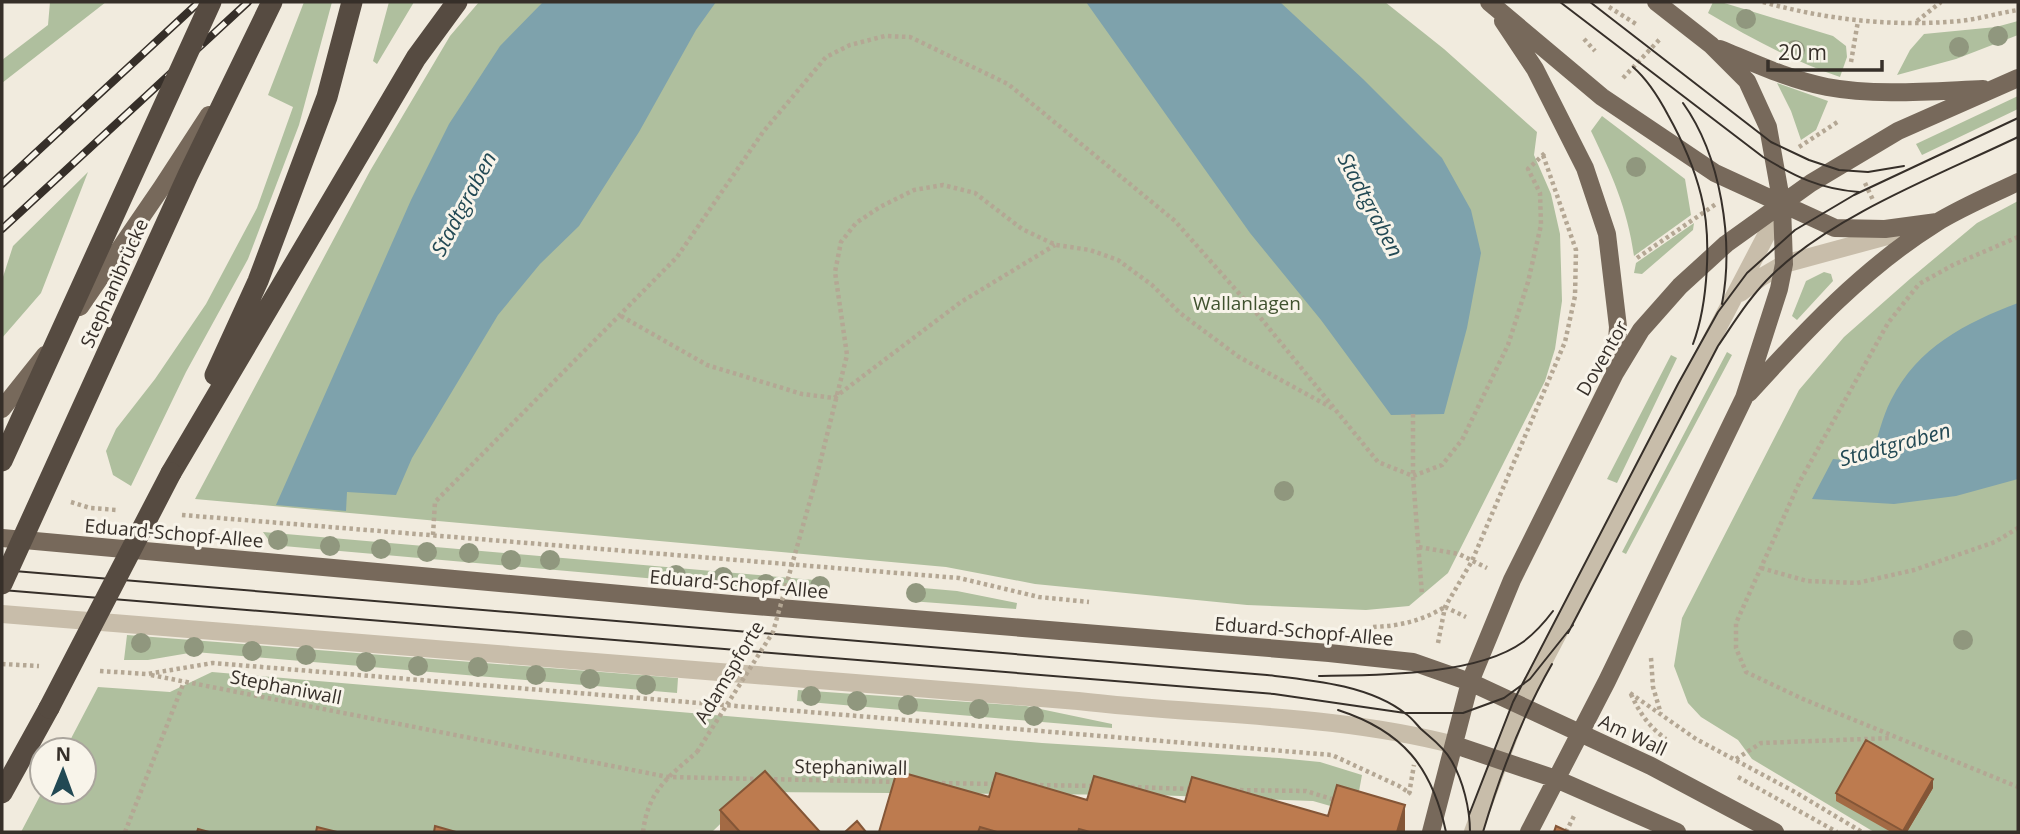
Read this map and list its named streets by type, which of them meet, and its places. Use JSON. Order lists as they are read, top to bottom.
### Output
{
  "streets": {
    "highway": ["Stephanibrücke"],
    "main road": ["Doventor", "Eduard-Schopf-Allee", "Am Wall"],
    "path": ["Adamspforte", "Stephaniwall"]
  },
  "crossings": [
    ["Doventor", "Eduard-Schopf-Allee"],
    ["Doventor", "Am Wall"],
    ["Eduard-Schopf-Allee", "Am Wall"],
    ["Adamspforte", "Stephaniwall"]
  ],
  "water": ["Stadtgraben"],
  "parks": ["Wallanlagen"],
  "scale_bar": "20 m",
  "north": "top"
}
